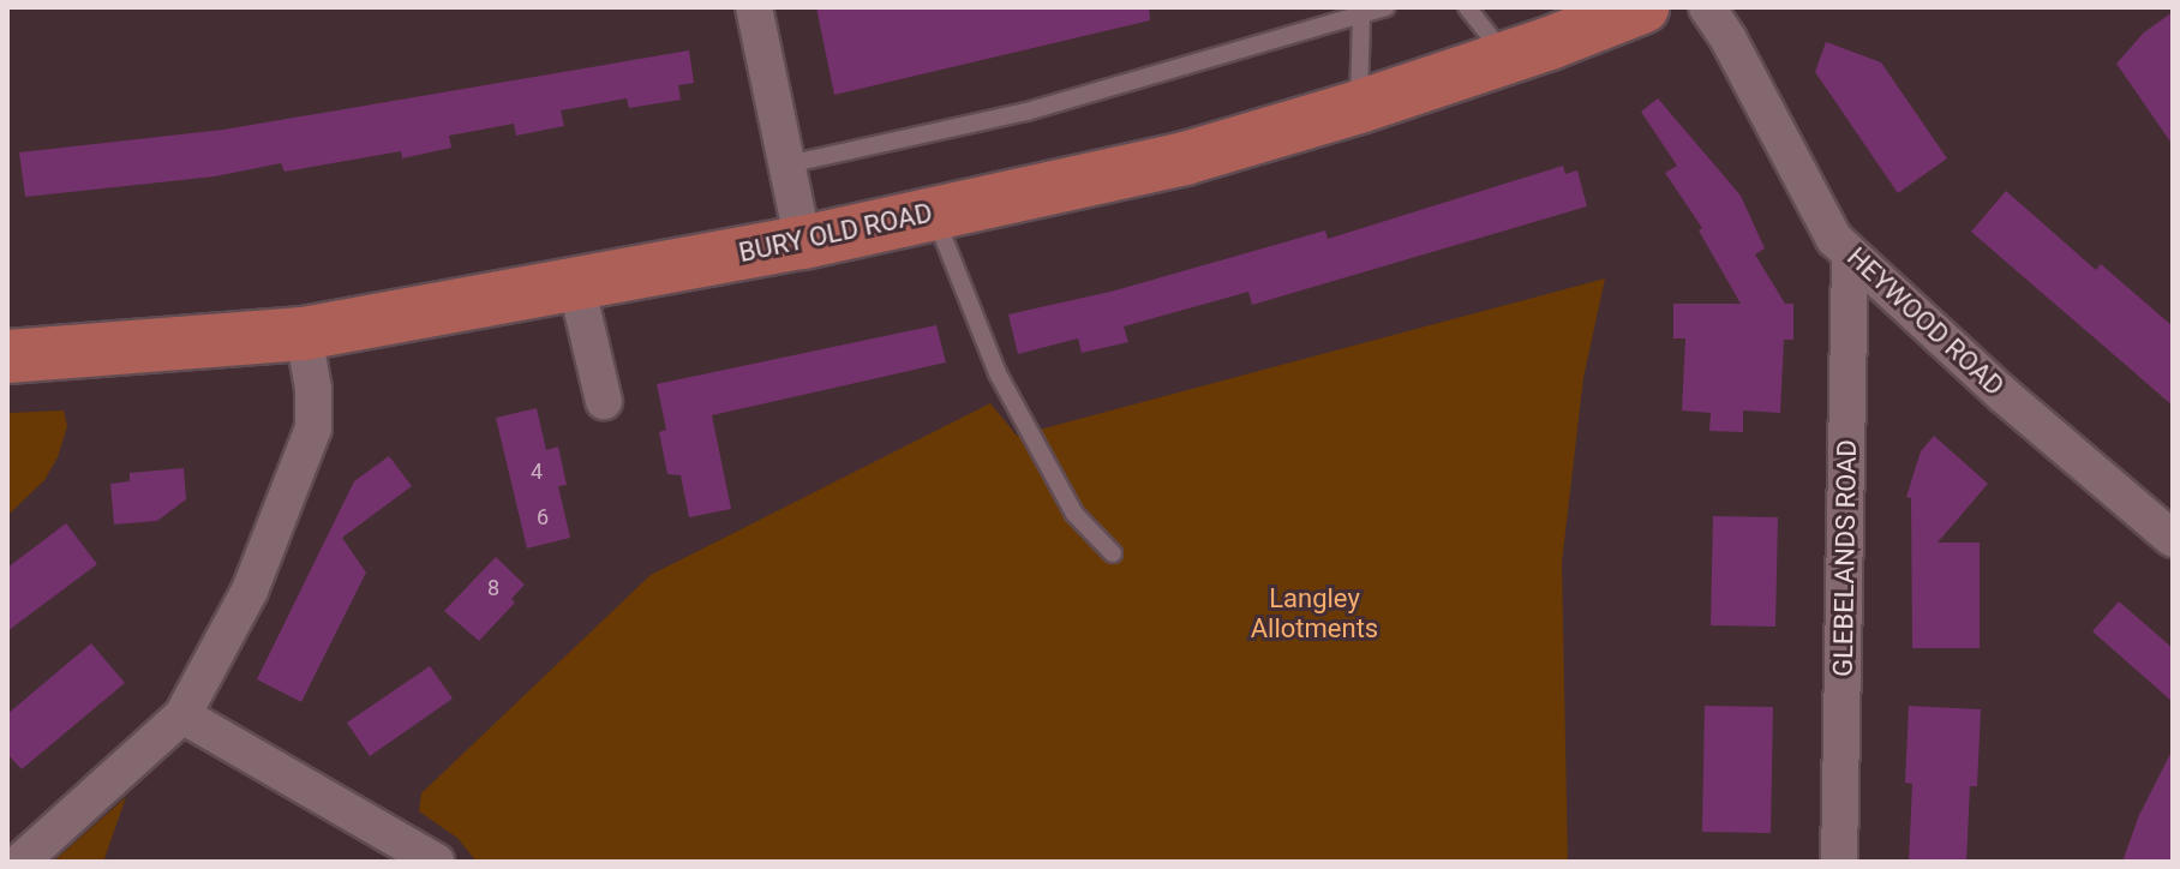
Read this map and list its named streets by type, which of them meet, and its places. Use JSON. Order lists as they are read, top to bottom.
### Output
{
  "streets": {
    "main road": ["BURY OLD ROAD"],
    "street": ["HEYWOOD ROAD", "GLEBELANDS ROAD"]
  },
  "crossings": [
    ["HEYWOOD ROAD", "GLEBELANDS ROAD"]
  ],
  "parks": ["Langley Allotments"],
  "house_numbers": ["4", "6", "8"]
}
